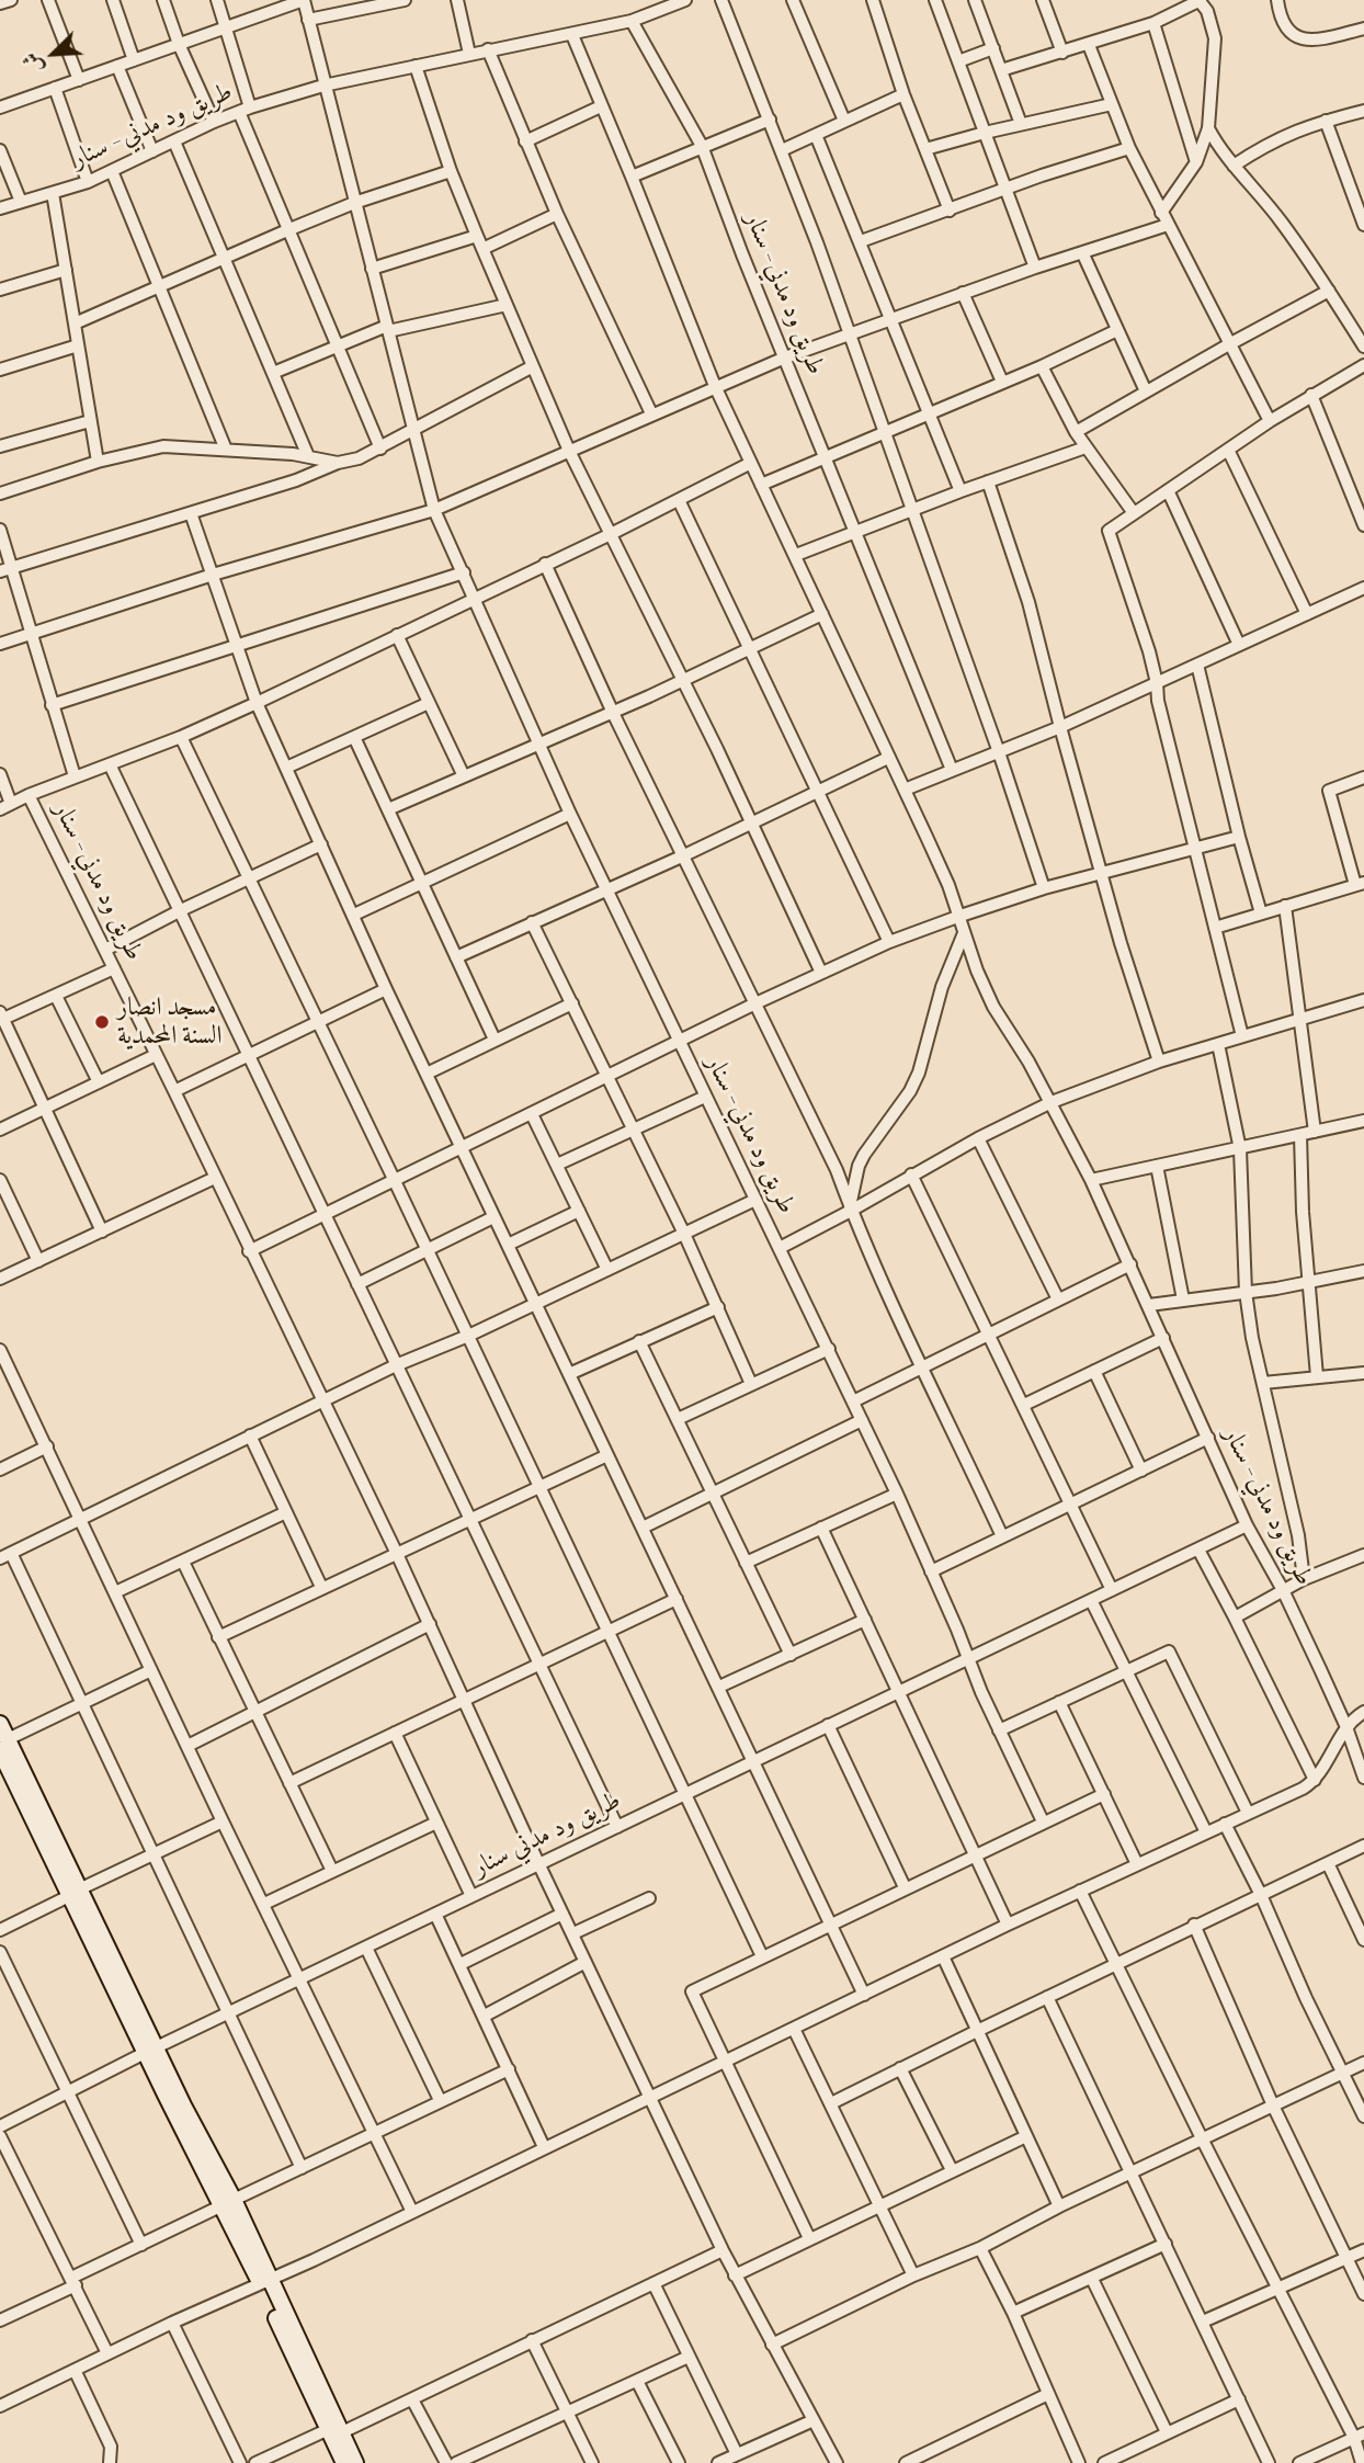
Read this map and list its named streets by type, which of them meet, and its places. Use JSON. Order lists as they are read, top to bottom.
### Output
{
  "streets": {
    "street": ["طريق ود مدني - سنار", "طريق ود مدني سنار"]
  },
  "crossings": [
    ["طريق ود مدني - سنار", "طريق ود مدني سنار"]
  ],
  "places": ["مسجد انصار السنة المحمدية"],
  "north": "bottom left"
}
